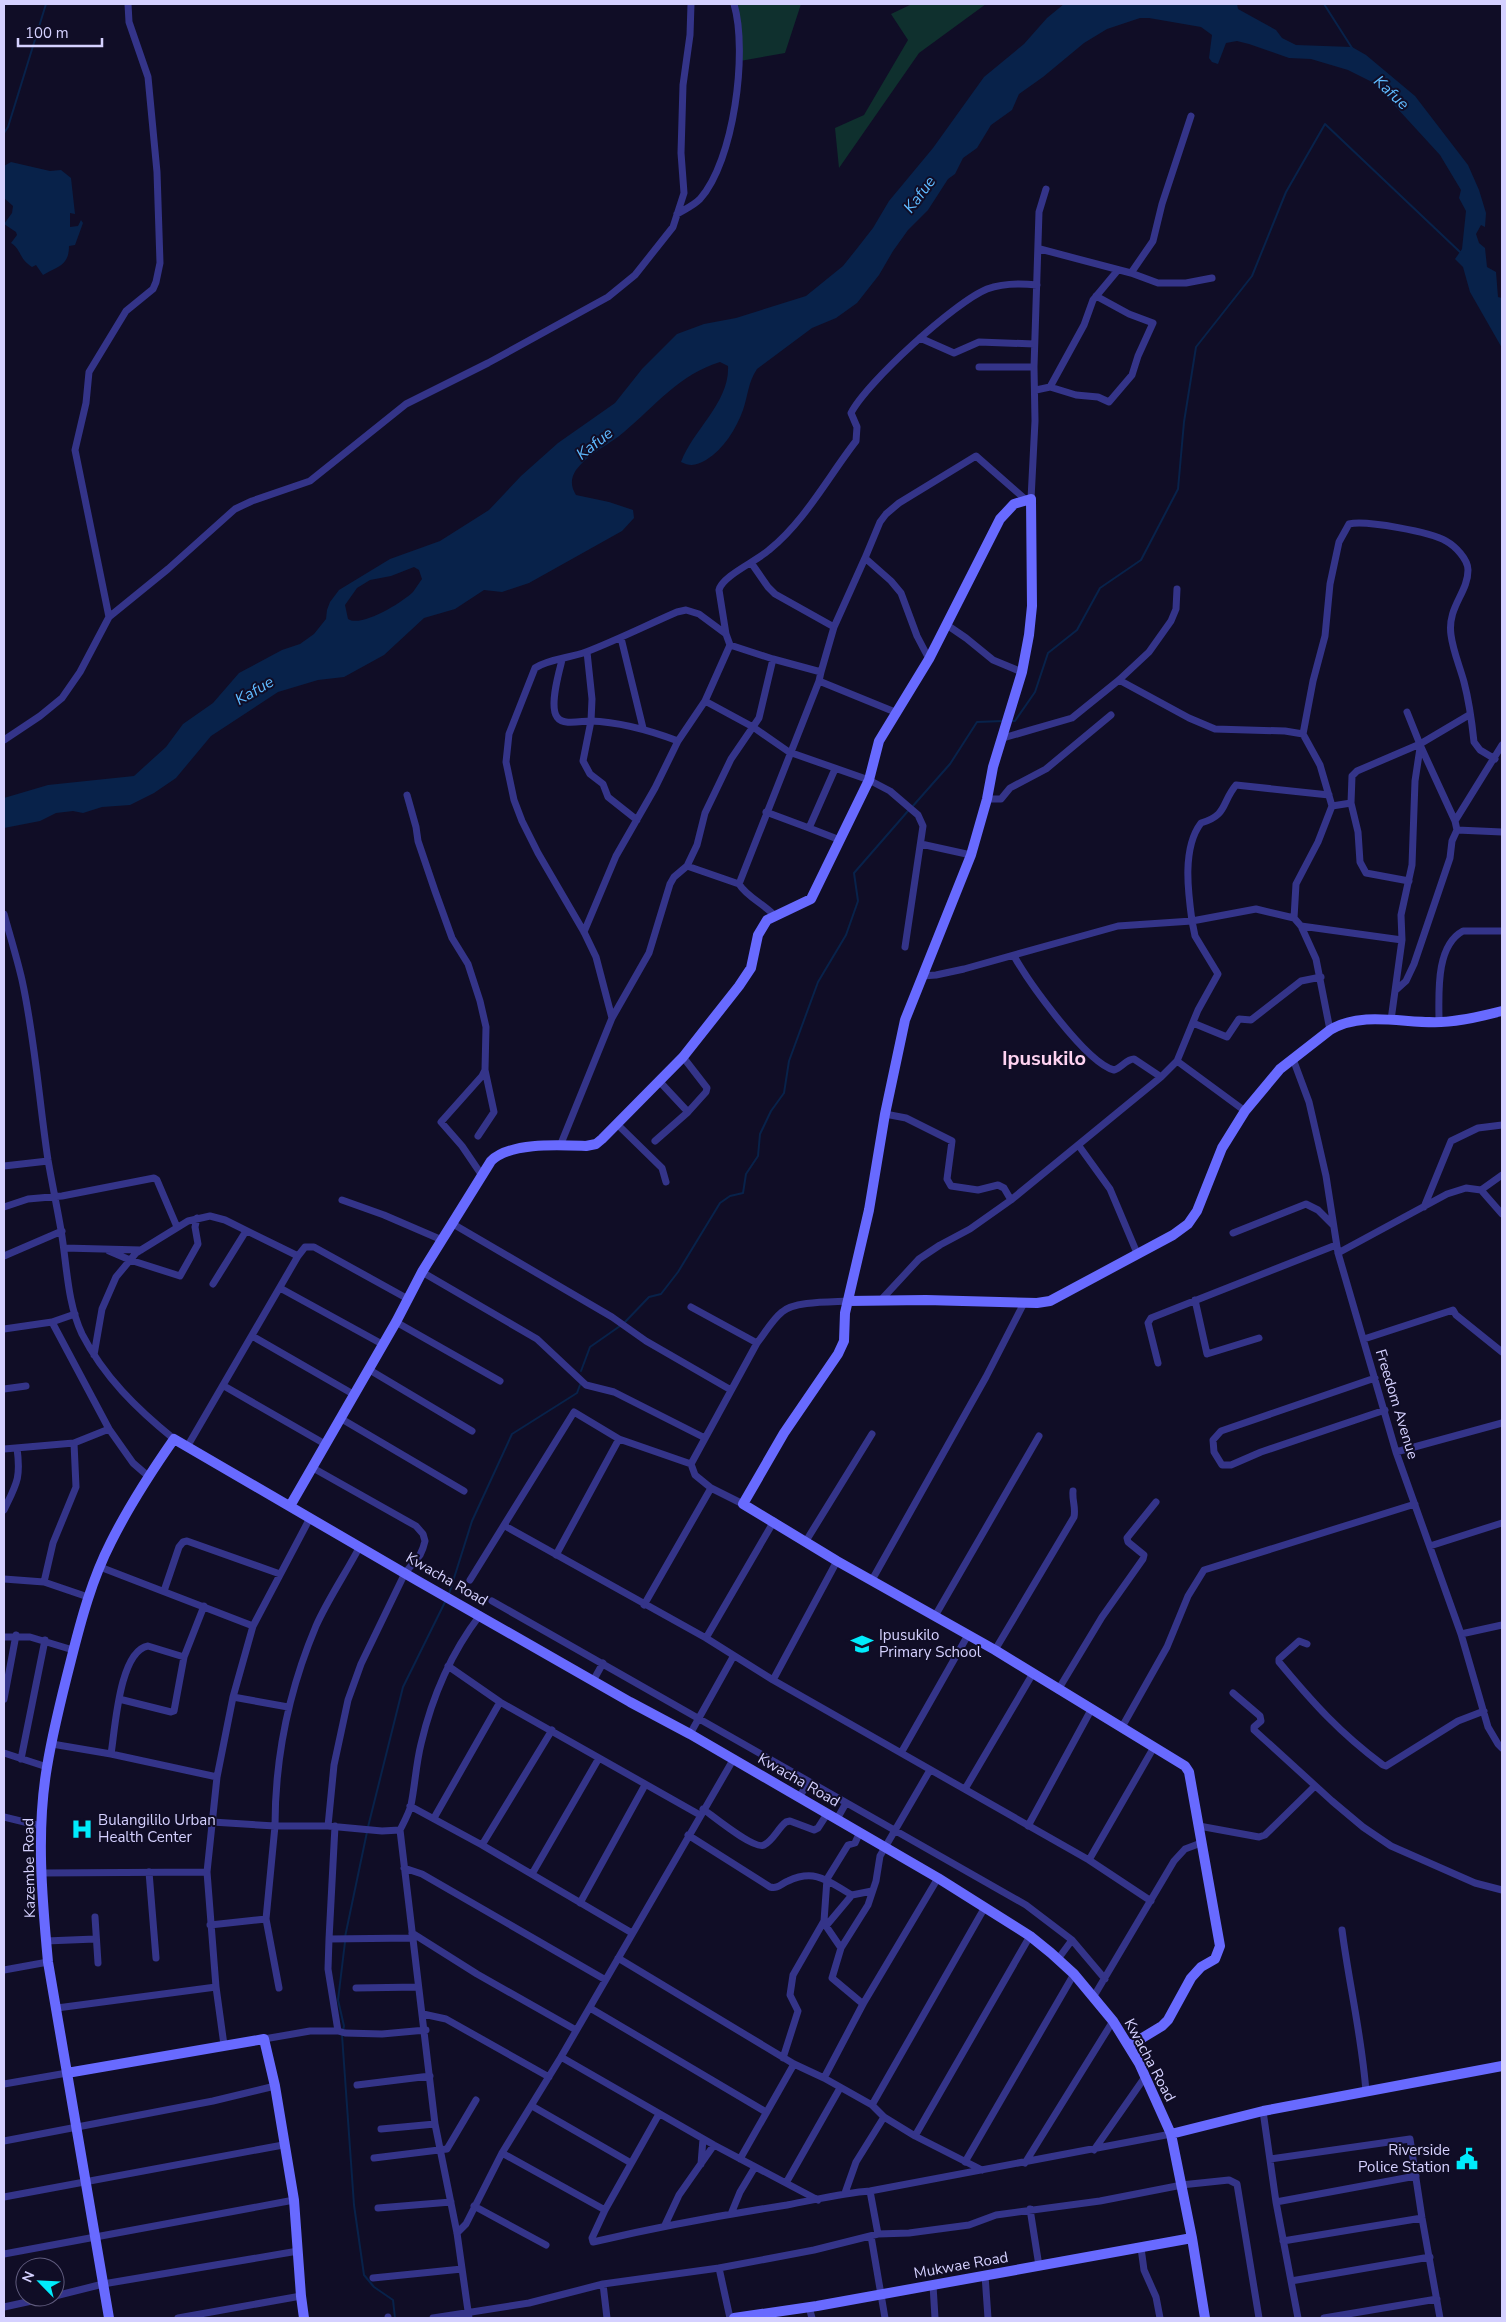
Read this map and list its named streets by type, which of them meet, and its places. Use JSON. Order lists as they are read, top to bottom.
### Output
{
  "streets": {
    "street": [
      "Freedom Avenue",
      "Kwacha Road",
      "Kazembe Road",
      "Mukwae Road"
    ]
  },
  "crossings": [
    ["Kwacha Road", "Kazembe Road"],
    ["Kwacha Road", "Mukwae Road"]
  ],
  "districts": ["Ipusukilo"],
  "water": ["Kafue"],
  "places": {
    "school or university": ["Ipusukilo Primary School"],
    "hospital": ["Bulangililo Urban Health Center"],
    "public building": ["Riverside Police Station"]
  },
  "scale_bar": "100 m",
  "north": "top left"
}
